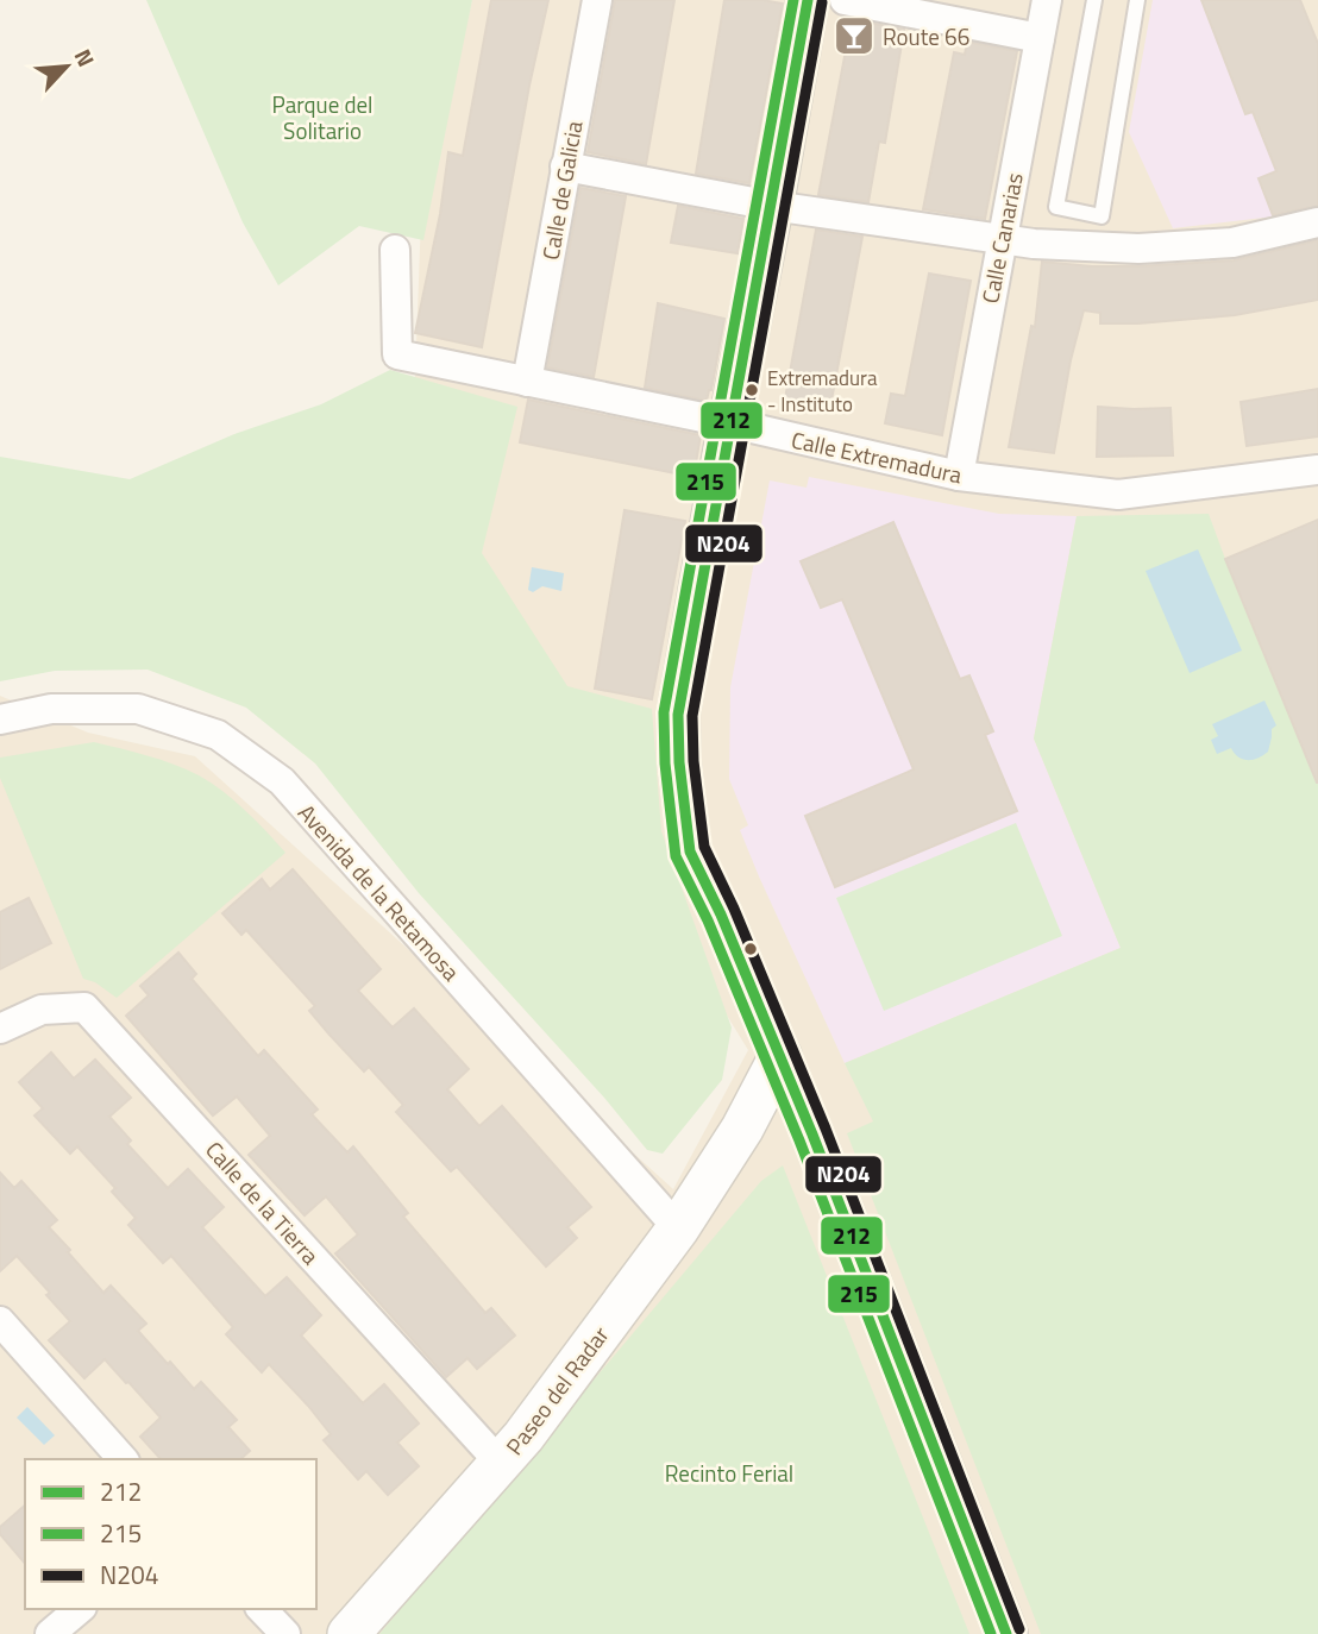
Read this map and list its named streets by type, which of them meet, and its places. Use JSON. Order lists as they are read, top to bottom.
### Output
{
  "streets": {
    "street": [
      "Calle de Galicia",
      "Calle Canarias",
      "Calle Extremadura",
      "Avenida de la Retamosa",
      "Calle de la Tierra",
      "Paseo del Radar"
    ]
  },
  "crossings": [
    ["Calle de Galicia", "Calle Extremadura"],
    ["Calle Canarias", "Calle Extremadura"],
    ["Avenida de la Retamosa", "Paseo del Radar"],
    ["Calle de la Tierra", "Paseo del Radar"]
  ],
  "parks": ["Parque del Solitario", "Recinto Ferial"],
  "places": {
    "bar": ["Route 66"],
    "other": ["Extremadura - Instituto"]
  },
  "lines": ["transit line 212", "transit line 215", "transit line N204"],
  "legend": ["212", "215", "N204"],
  "north": "top right"
}
